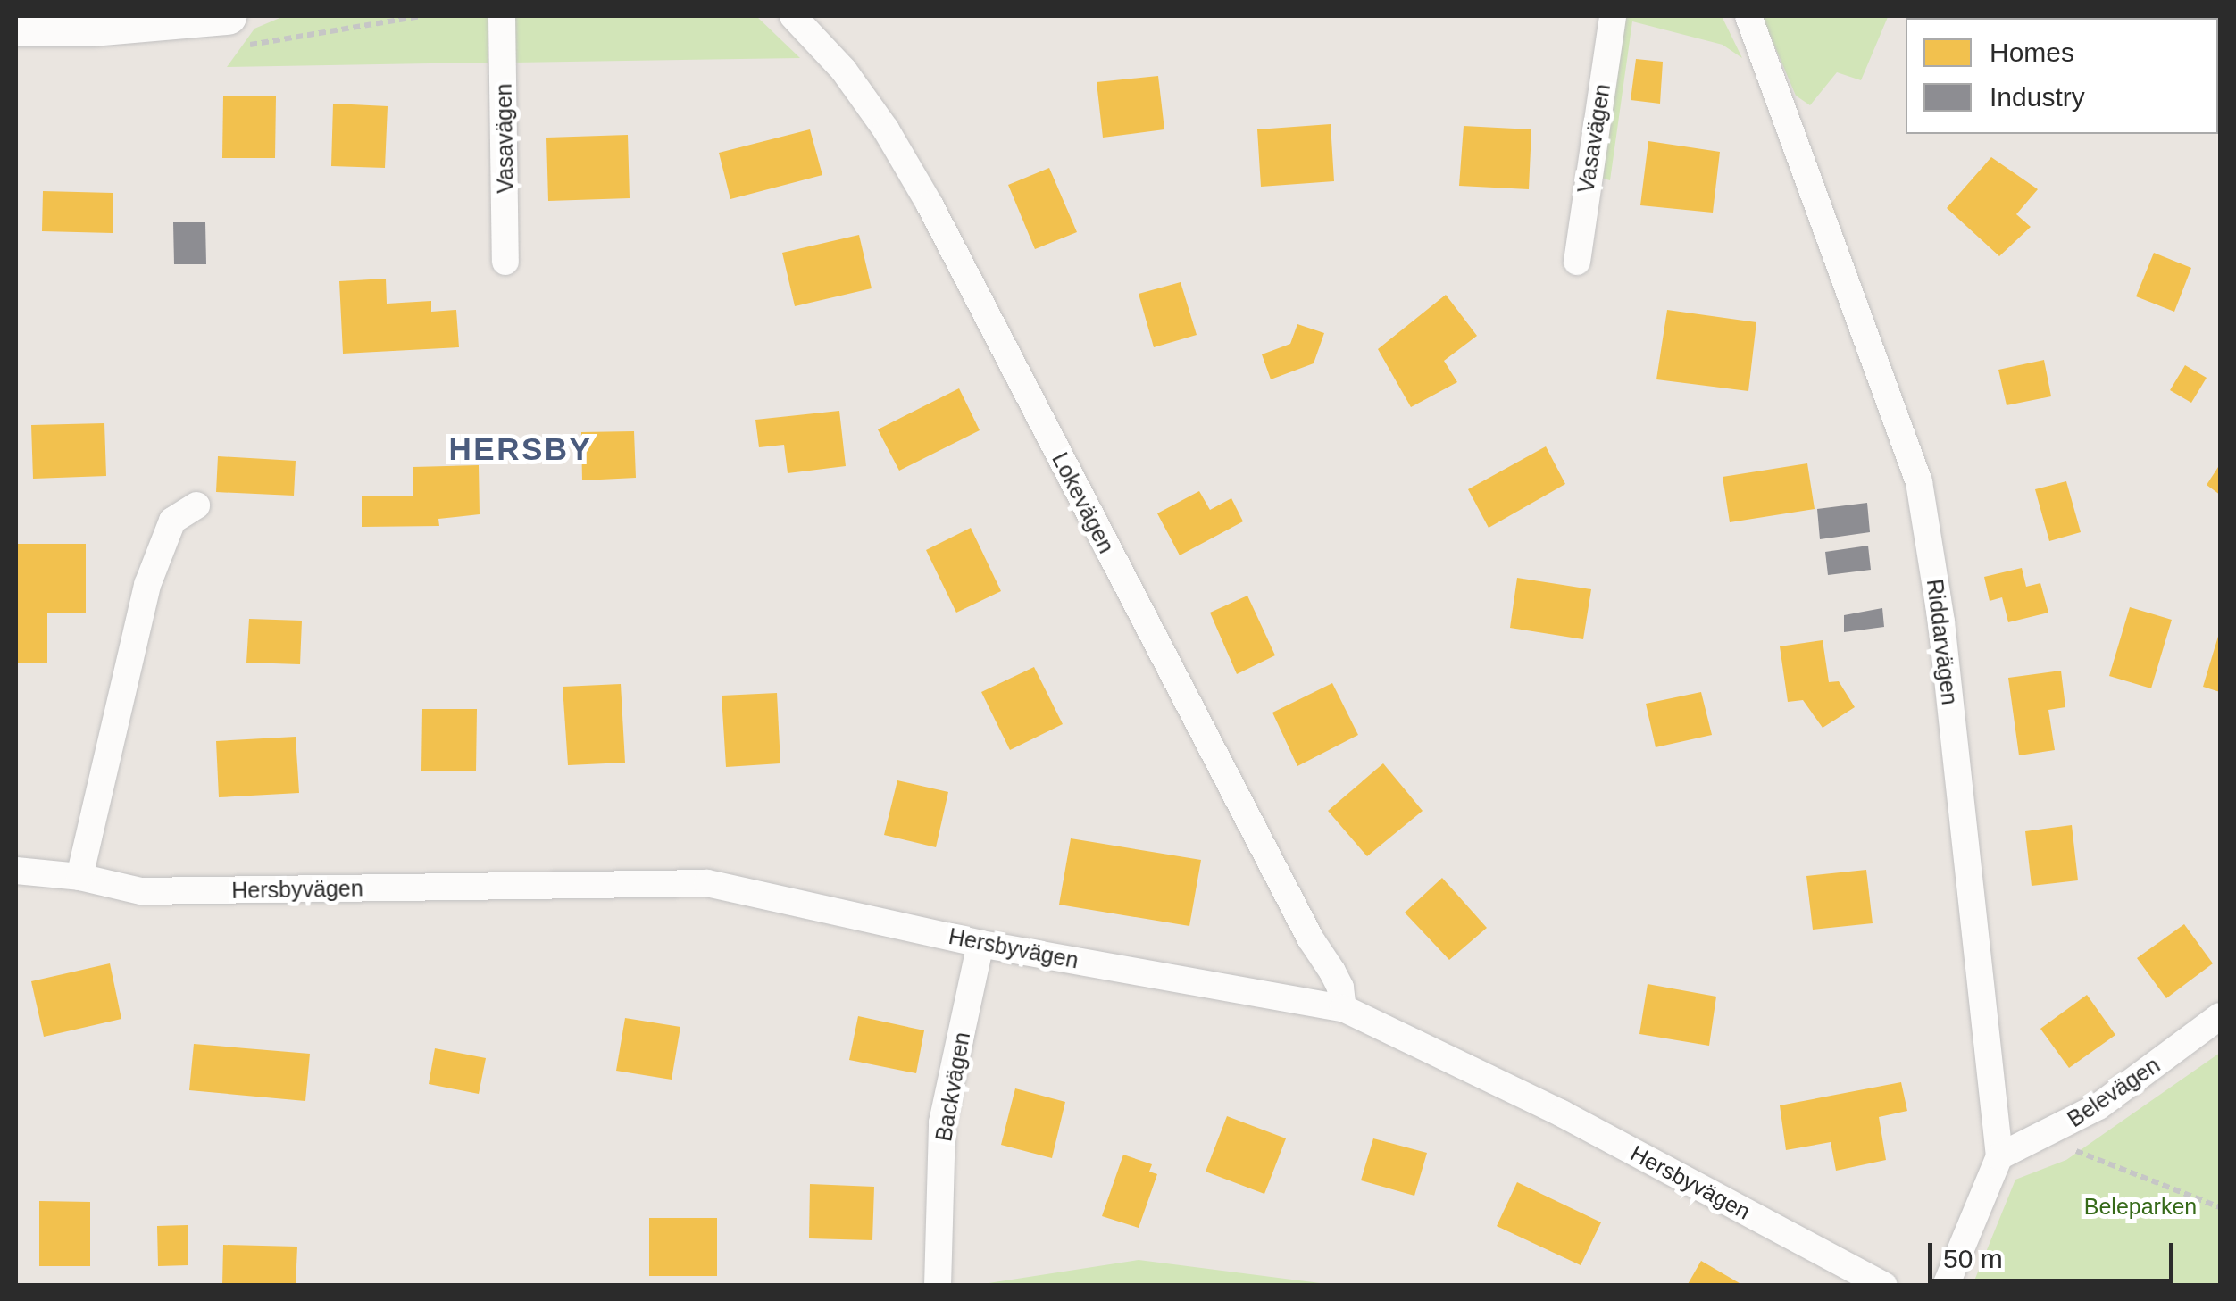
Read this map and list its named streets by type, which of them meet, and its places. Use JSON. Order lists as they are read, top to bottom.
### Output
{
  "streets": {
    "street": [
      "Vasavägen",
      "Lokevägen",
      "Riddarvägen",
      "Hersbyvägen",
      "Backvägen",
      "Belevägen"
    ]
  },
  "crossings": [
    ["Lokevägen", "Hersbyvägen"],
    ["Riddarvägen", "Belevägen"],
    ["Hersbyvägen", "Backvägen"]
  ],
  "districts": ["HERSBY"],
  "parks": ["Beleparken"],
  "legend": ["Homes", "Industry"],
  "scale_bar": "50 m"
}
